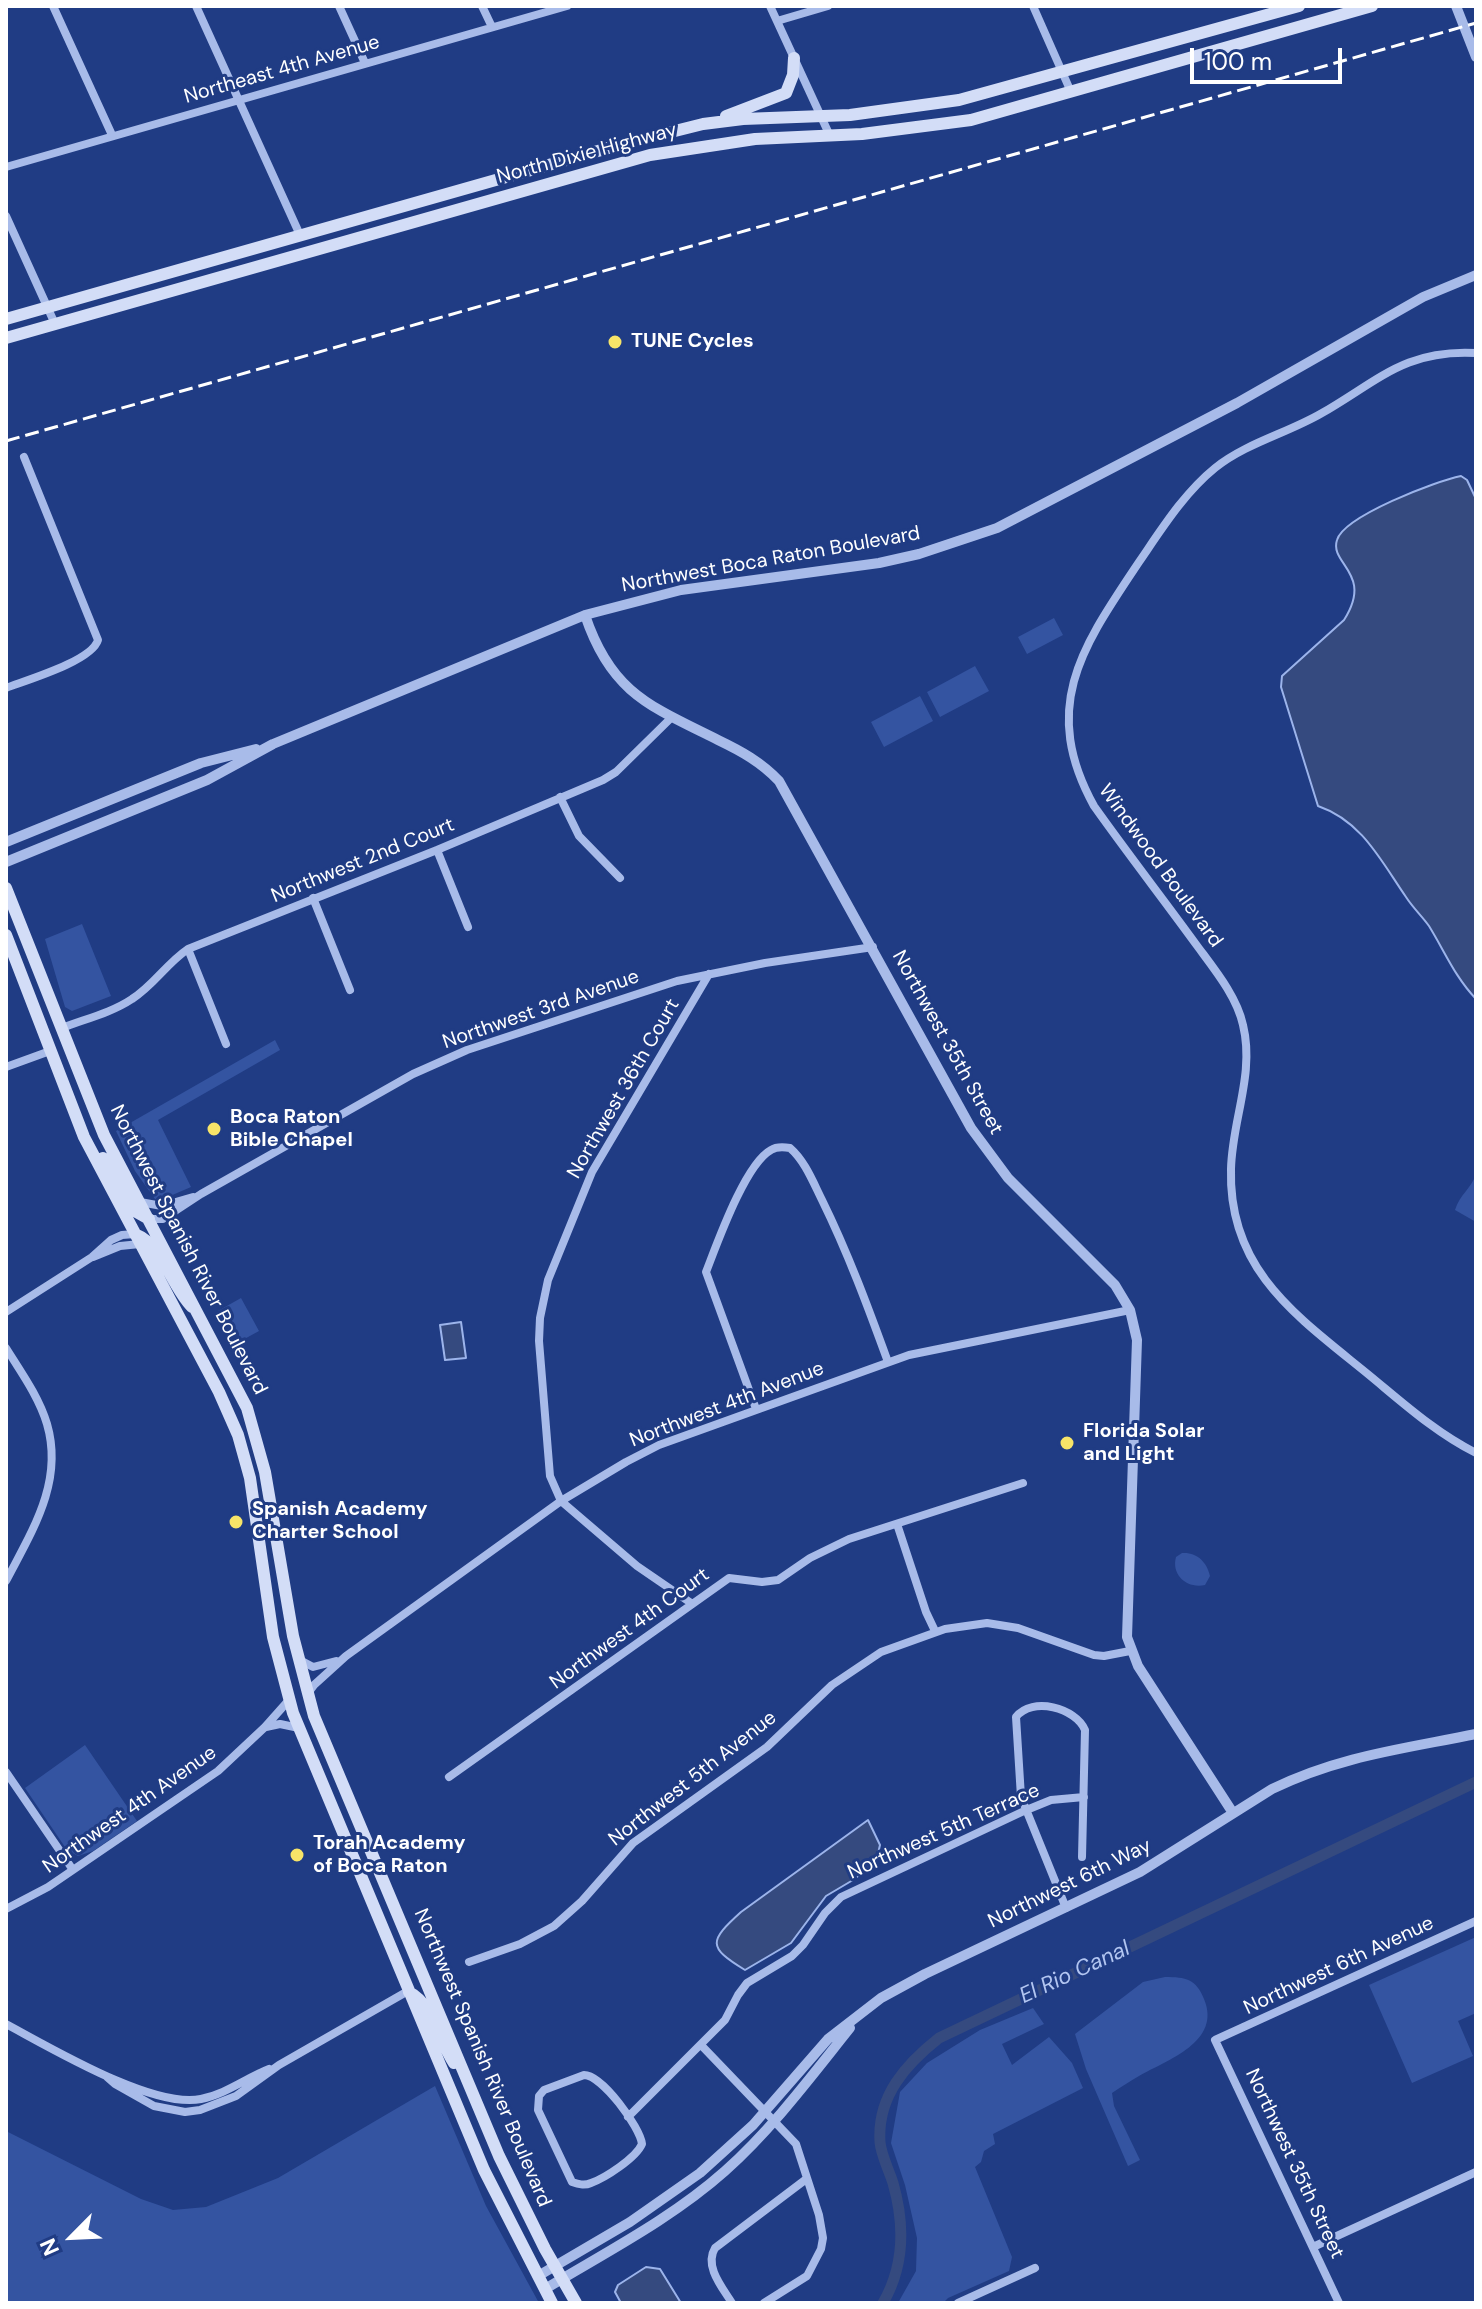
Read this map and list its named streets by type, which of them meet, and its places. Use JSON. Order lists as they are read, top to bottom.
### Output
{
  "streets": {
    "main road": ["North Dixie Highway", "Northwest Spanish River Boulevard"],
    "street": [
      "Northeast 4th Avenue",
      "Northwest Boca Raton Boulevard",
      "Northwest 2nd Court",
      "Windwood Boulevard",
      "Northwest 3rd Avenue",
      "Northwest 35th Street",
      "Northwest 36th Court",
      "Northwest 4th Avenue",
      "Northwest 4th Court",
      "Northwest 5th Avenue",
      "Northwest 5th Terrace",
      "Northwest 6th Way",
      "Northwest 6th Avenue"
    ]
  },
  "crossings": [
    ["Northwest Boca Raton Boulevard", "Northwest 35th Street"],
    ["Northwest 2nd Court", "Northwest 35th Street"],
    ["Northwest 2nd Court", "Northwest Spanish River Boulevard"],
    ["Northwest 3rd Avenue", "Northwest 35th Street"],
    ["Northwest 3rd Avenue", "Northwest 36th Court"],
    ["Northwest 3rd Avenue", "Northwest Spanish River Boulevard"],
    ["Northwest 35th Street", "Northwest 4th Avenue"],
    ["Northwest 35th Street", "Northwest 5th Avenue"],
    ["Northwest 35th Street", "Northwest 6th Way"],
    ["Northwest 35th Street", "Northwest 6th Avenue"],
    ["Northwest 36th Court", "Northwest 4th Avenue"],
    ["Northwest Spanish River Boulevard", "Northwest 4th Avenue"],
    ["Northwest Spanish River Boulevard", "Northwest 6th Way"]
  ],
  "water": ["El Rio Canal"],
  "places": [
    "TUNE Cycles",
    "Boca Raton Bible Chapel",
    "Florida Solar and Light",
    "Spanish Academy Charter School",
    "Torah Academy of Boca Raton"
  ],
  "scale_bar": "100 m",
  "north": "bottom left"
}
